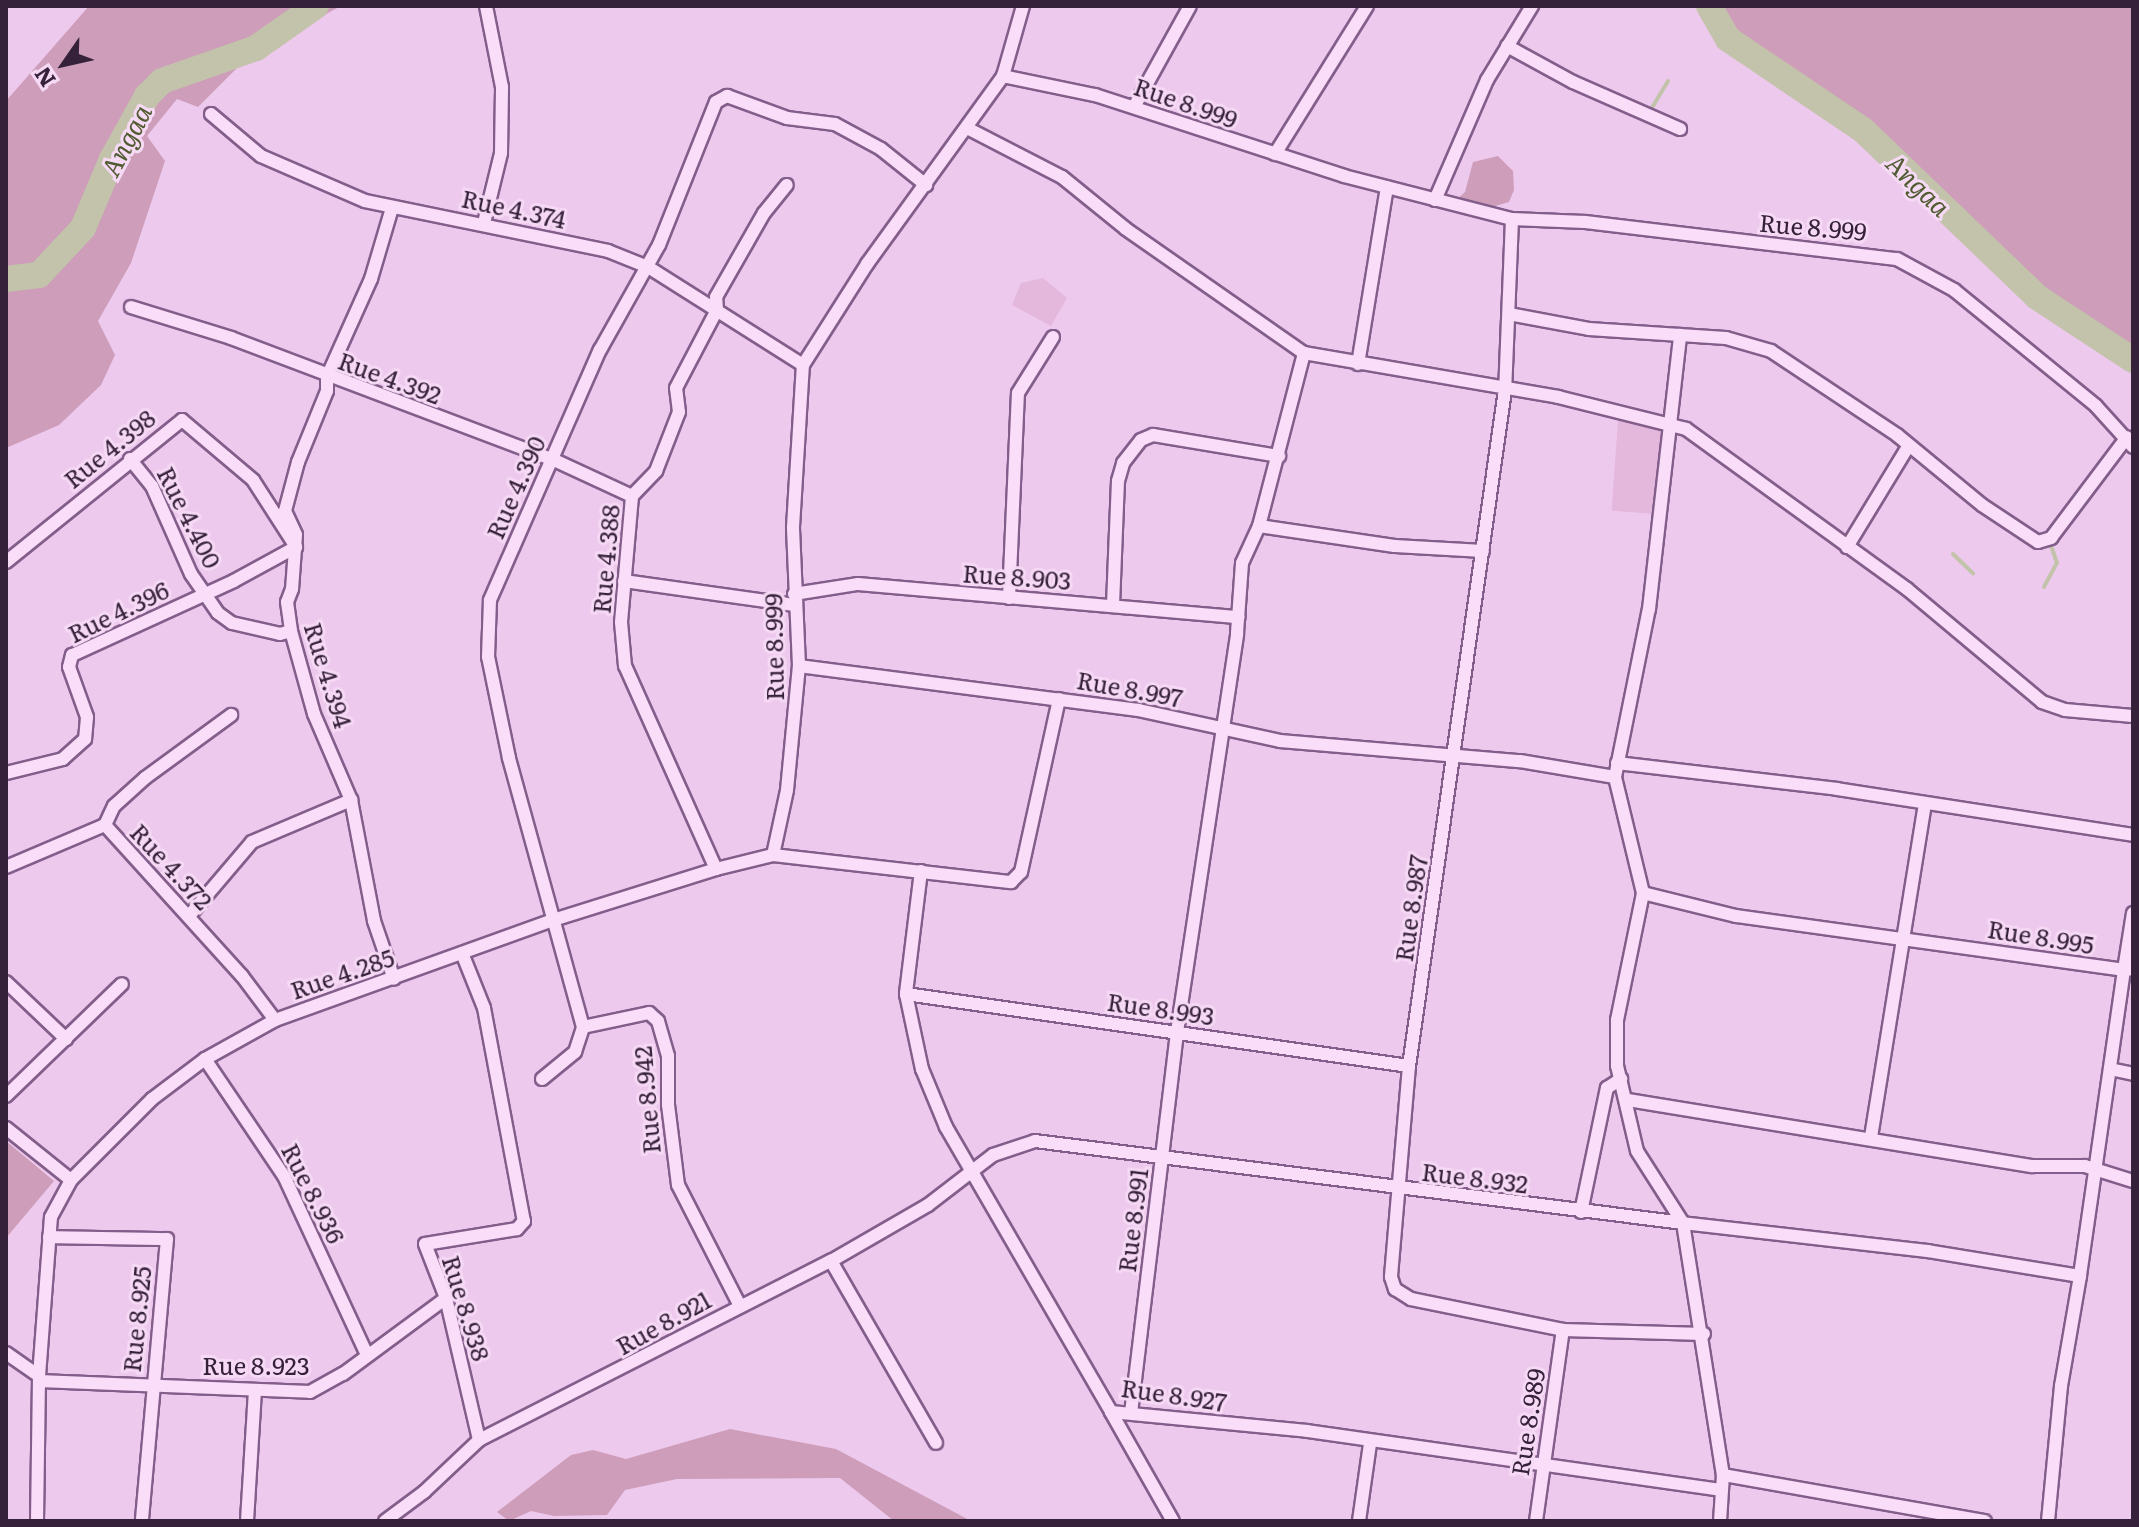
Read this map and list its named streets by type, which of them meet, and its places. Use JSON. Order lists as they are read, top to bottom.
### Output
{
  "streets": {
    "street": [
      "Rue 8.999",
      "Rue 4.374",
      "Rue 4.392",
      "Rue 4.398",
      "Rue 4.390",
      "Rue 4.400",
      "Rue 4.388",
      "Rue 8.903",
      "Rue 4.396",
      "Rue 4.394",
      "Rue 8.997",
      "Rue 4.372",
      "Rue 8.987",
      "Rue 8.995",
      "Rue 4.285",
      "Rue 8.993",
      "Rue 8.942",
      "Rue 8.932",
      "Rue 8.936",
      "Rue 8.991",
      "Rue 8.938",
      "Rue 8.925",
      "Rue 8.921",
      "Rue 8.923",
      "Rue 8.927",
      "Rue 8.989"
    ]
  },
  "crossings": [
    ["Rue 8.999", "Rue 4.374"],
    ["Rue 8.999", "Rue 4.390"],
    ["Rue 8.999", "Rue 8.903"],
    ["Rue 8.999", "Rue 8.997"],
    ["Rue 8.999", "Rue 8.987"],
    ["Rue 8.999", "Rue 4.285"],
    ["Rue 4.374", "Rue 4.390"],
    ["Rue 4.374", "Rue 4.388"],
    ["Rue 4.374", "Rue 4.394"],
    ["Rue 4.392", "Rue 4.390"],
    ["Rue 4.392", "Rue 4.388"],
    ["Rue 4.392", "Rue 4.394"],
    ["Rue 4.398", "Rue 4.400"],
    ["Rue 4.398", "Rue 4.396"],
    ["Rue 4.398", "Rue 4.394"],
    ["Rue 4.390", "Rue 4.285"],
    ["Rue 4.400", "Rue 4.396"],
    ["Rue 4.400", "Rue 4.394"],
    ["Rue 4.388", "Rue 8.903"],
    ["Rue 4.388", "Rue 4.285"],
    ["Rue 8.903", "Rue 8.991"],
    ["Rue 4.396", "Rue 4.394"],
    ["Rue 4.394", "Rue 4.285"],
    ["Rue 8.997", "Rue 8.987"],
    ["Rue 8.997", "Rue 4.285"],
    ["Rue 8.997", "Rue 8.991"],
    ["Rue 4.372", "Rue 4.285"],
    ["Rue 8.987", "Rue 8.993"],
    ["Rue 8.987", "Rue 8.932"],
    ["Rue 8.987", "Rue 8.989"],
    ["Rue 4.285", "Rue 8.936"],
    ["Rue 4.285", "Rue 8.938"],
    ["Rue 4.285", "Rue 8.925"],
    ["Rue 4.285", "Rue 8.923"],
    ["Rue 4.285", "Rue 8.927"],
    ["Rue 8.993", "Rue 8.991"],
    ["Rue 8.993", "Rue 8.927"],
    ["Rue 8.942", "Rue 8.921"],
    ["Rue 8.932", "Rue 8.991"],
    ["Rue 8.932", "Rue 8.921"],
    ["Rue 8.932", "Rue 8.927"],
    ["Rue 8.936", "Rue 8.923"],
    ["Rue 8.991", "Rue 8.927"],
    ["Rue 8.938", "Rue 8.921"],
    ["Rue 8.938", "Rue 8.923"],
    ["Rue 8.925", "Rue 8.923"],
    ["Rue 8.921", "Rue 8.927"],
    ["Rue 8.927", "Rue 8.989"]
  ],
  "water": ["Angaa"],
  "north": "bottom left"
}
